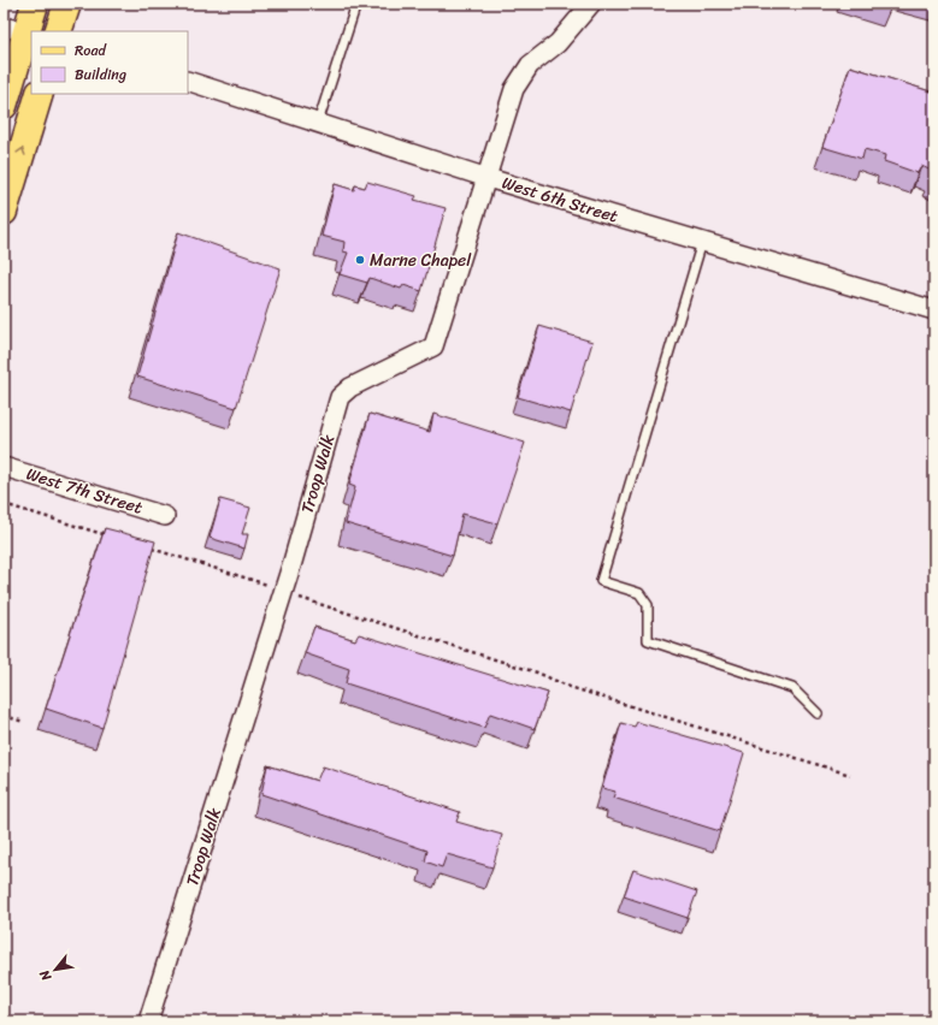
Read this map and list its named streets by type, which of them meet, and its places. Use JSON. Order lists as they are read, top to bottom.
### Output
{
  "streets": {
    "street": ["West 6th Street", "Troop Walk", "West 7th Street"]
  },
  "crossings": [
    ["West 6th Street", "Troop Walk"]
  ],
  "places": ["Marne Chapel"],
  "legend": ["Road", "Building"],
  "north": "bottom left"
}
